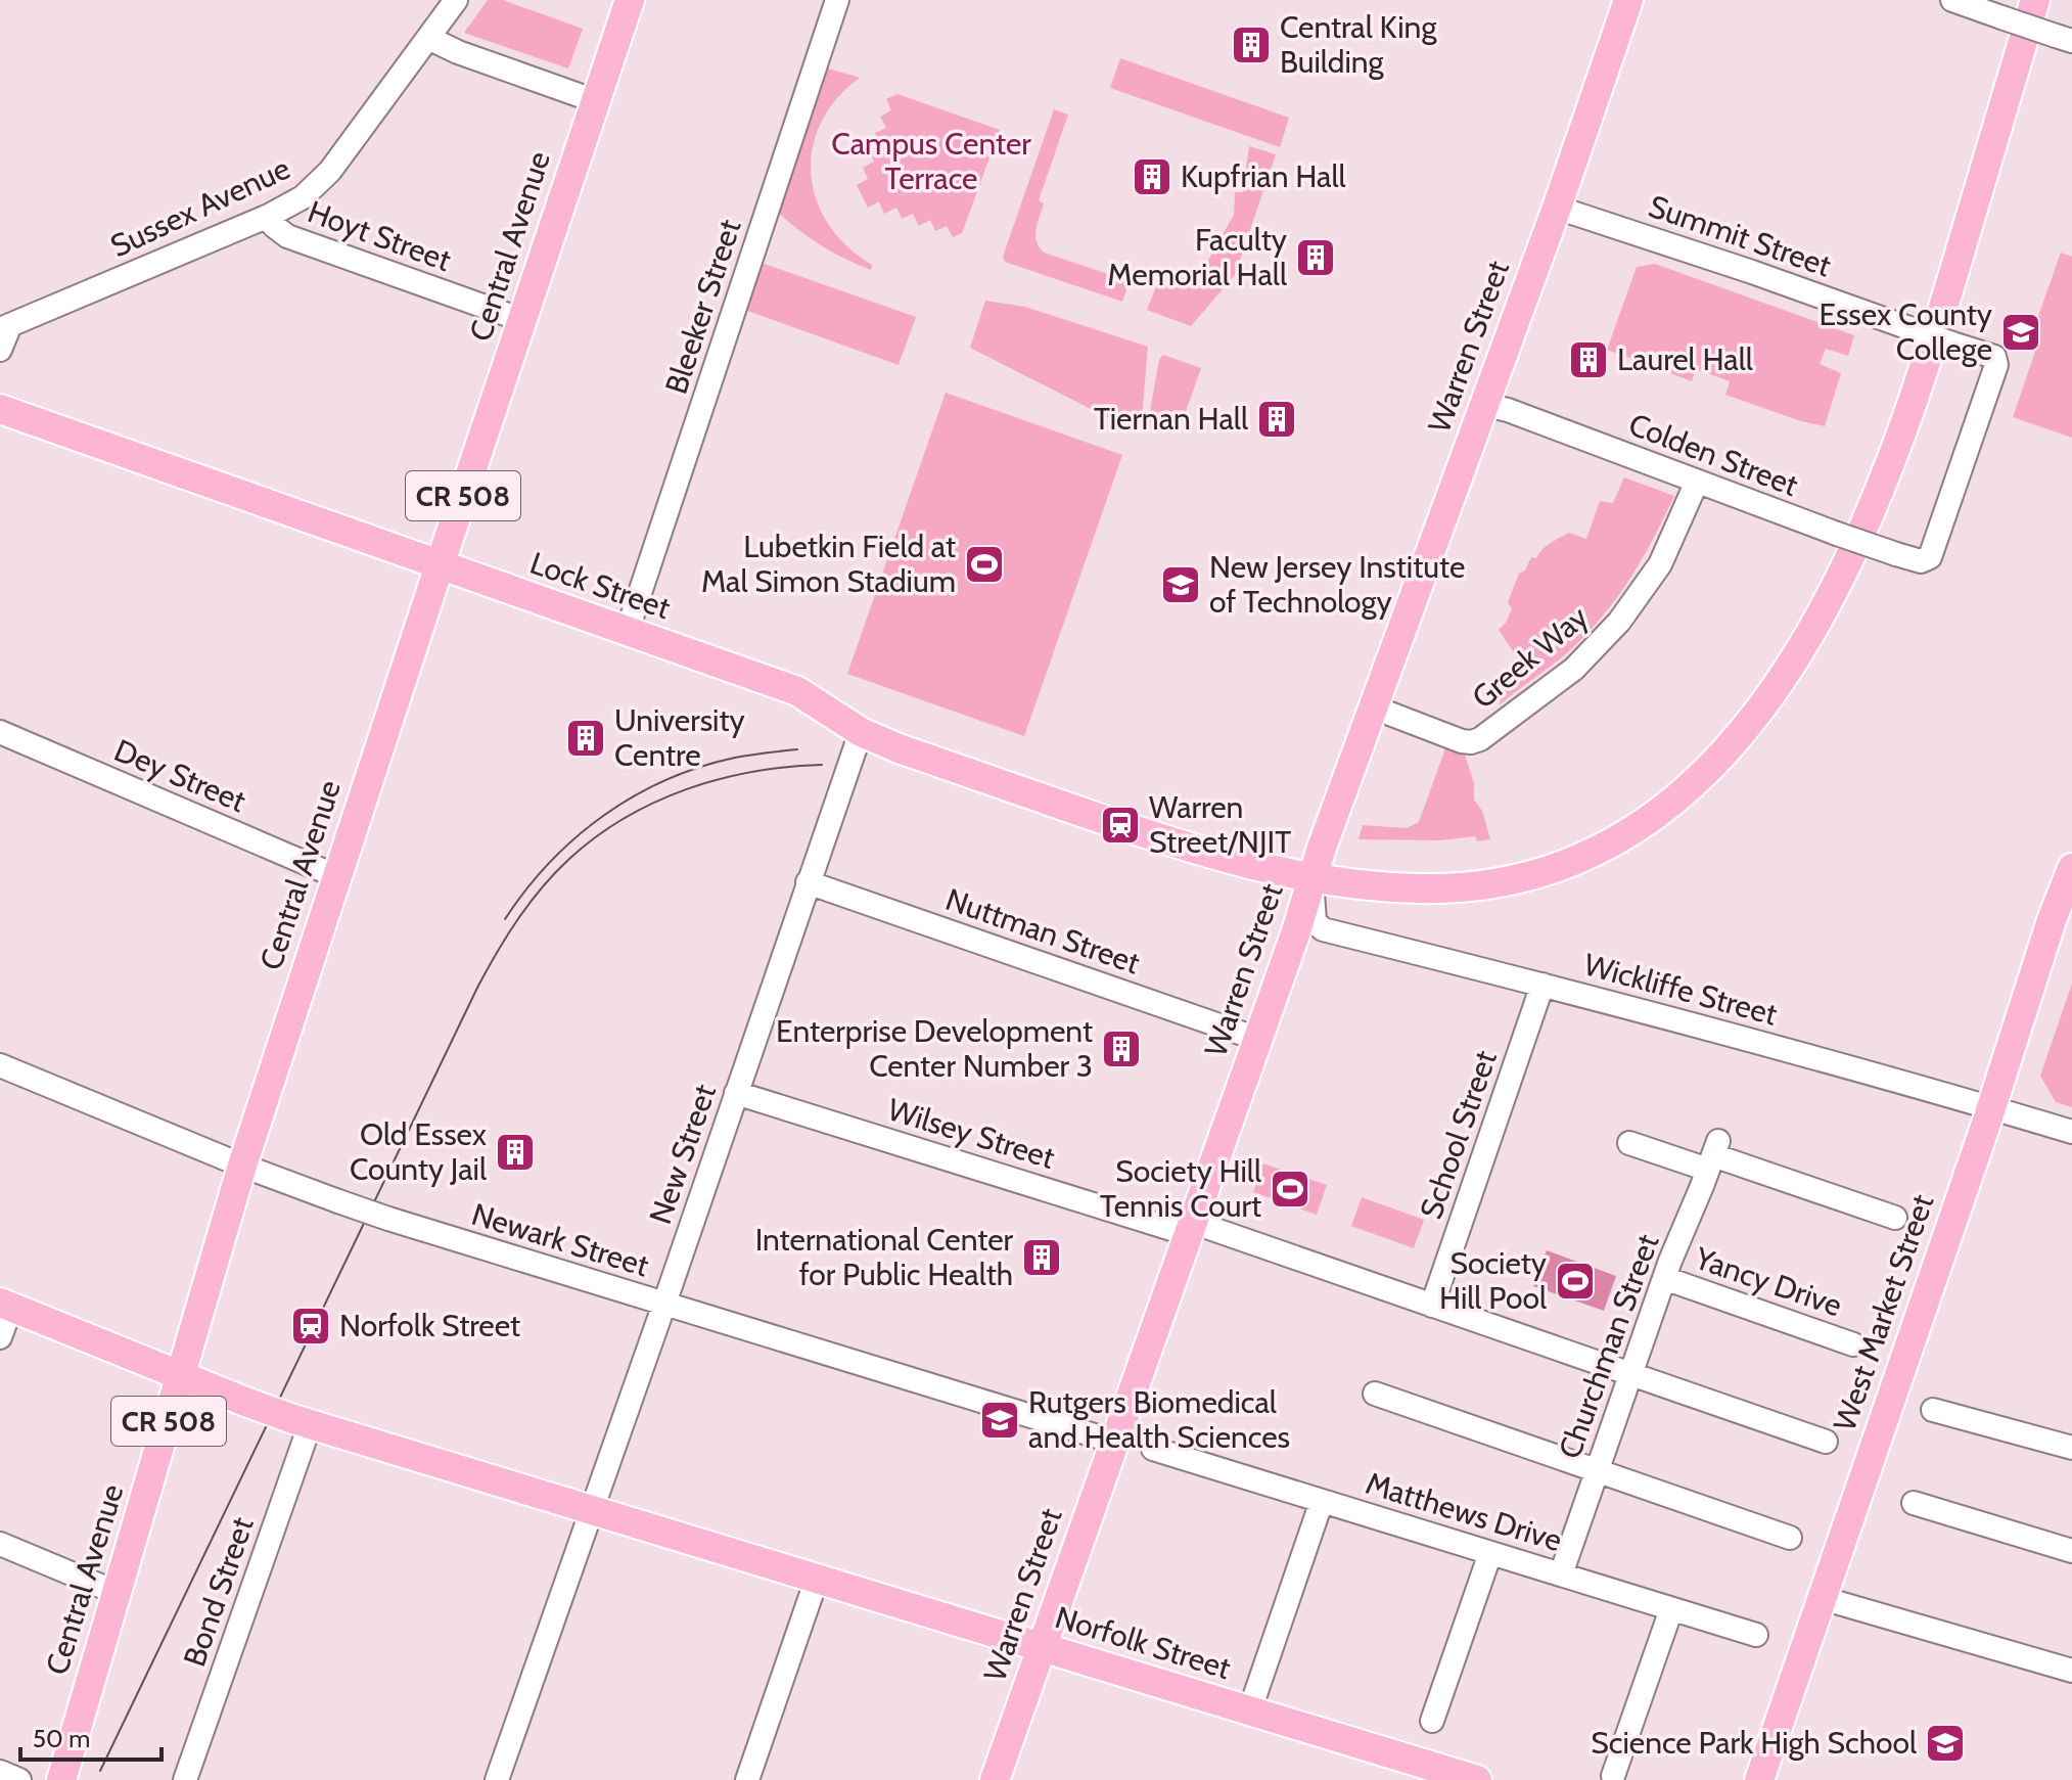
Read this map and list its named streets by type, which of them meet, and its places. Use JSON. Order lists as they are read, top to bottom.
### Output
{
  "streets": {
    "main road": [
      "Central Avenue",
      "Warren Street",
      "CR 508",
      "Lock Street",
      "West Market Street",
      "Norfolk Street"
    ],
    "street": [
      "Sussex Avenue",
      "Hoyt Street",
      "Summit Street",
      "Bleeker Street",
      "Colden Street",
      "Greek Way",
      "Dey Street",
      "Nuttman Street",
      "Wickliffe Street",
      "Wilsey Street",
      "School Street",
      "New Street",
      "Newark Street",
      "Yancy Drive",
      "Churchman Street",
      "Matthews Drive",
      "Bond Street"
    ]
  },
  "crossings": [
    ["Sussex Avenue", "Hoyt Street"],
    ["Hoyt Street", "Central Avenue"],
    ["Summit Street", "Warren Street"],
    ["Summit Street", "Colden Street"],
    ["Central Avenue", "Lock Street"],
    ["Central Avenue", "Dey Street"],
    ["Central Avenue", "Newark Street"],
    ["Central Avenue", "Norfolk Street"],
    ["Bleeker Street", "Lock Street"],
    ["Warren Street", "Colden Street"],
    ["Warren Street", "Lock Street"],
    ["Warren Street", "Greek Way"],
    ["Warren Street", "Nuttman Street"],
    ["Warren Street", "Wickliffe Street"],
    ["Warren Street", "Wilsey Street"],
    ["Warren Street", "Newark Street"],
    ["Warren Street", "Norfolk Street"],
    ["Colden Street", "Greek Way"],
    ["Lock Street", "Wickliffe Street"],
    ["Lock Street", "New Street"],
    ["Nuttman Street", "New Street"],
    ["Wickliffe Street", "School Street"],
    ["Wickliffe Street", "West Market Street"],
    ["Wilsey Street", "School Street"],
    ["Wilsey Street", "New Street"],
    ["Wilsey Street", "Churchman Street"],
    ["New Street", "Newark Street"],
    ["New Street", "Norfolk Street"],
    ["Yancy Drive", "Churchman Street"],
    ["Churchman Street", "Matthews Drive"],
    ["Bond Street", "Norfolk Street"]
  ],
  "parks": ["Campus Center Terrace"],
  "places": {
    "building": [
      "Central King Building",
      "Kupfrian Hall",
      "Faculty Memorial Hall",
      "Laurel Hall",
      "Tiernan Hall",
      "University Centre",
      "Enterprise Development Center Number 3",
      "Old Essex County Jail",
      "International Center for Public Health"
    ],
    "school or university": [
      "Essex County College",
      "New Jersey Institute of Technology",
      "Rutgers Biomedical and Health Sciences",
      "Science Park High School"
    ],
    "sports": ["Lubetkin Field at Mal Simon Stadium", "Society Hill Tennis Court", "Society Hill Pool"],
    "station": ["Warren Street/NJIT", "Norfolk Street"]
  },
  "scale_bar": "50 m"
}
